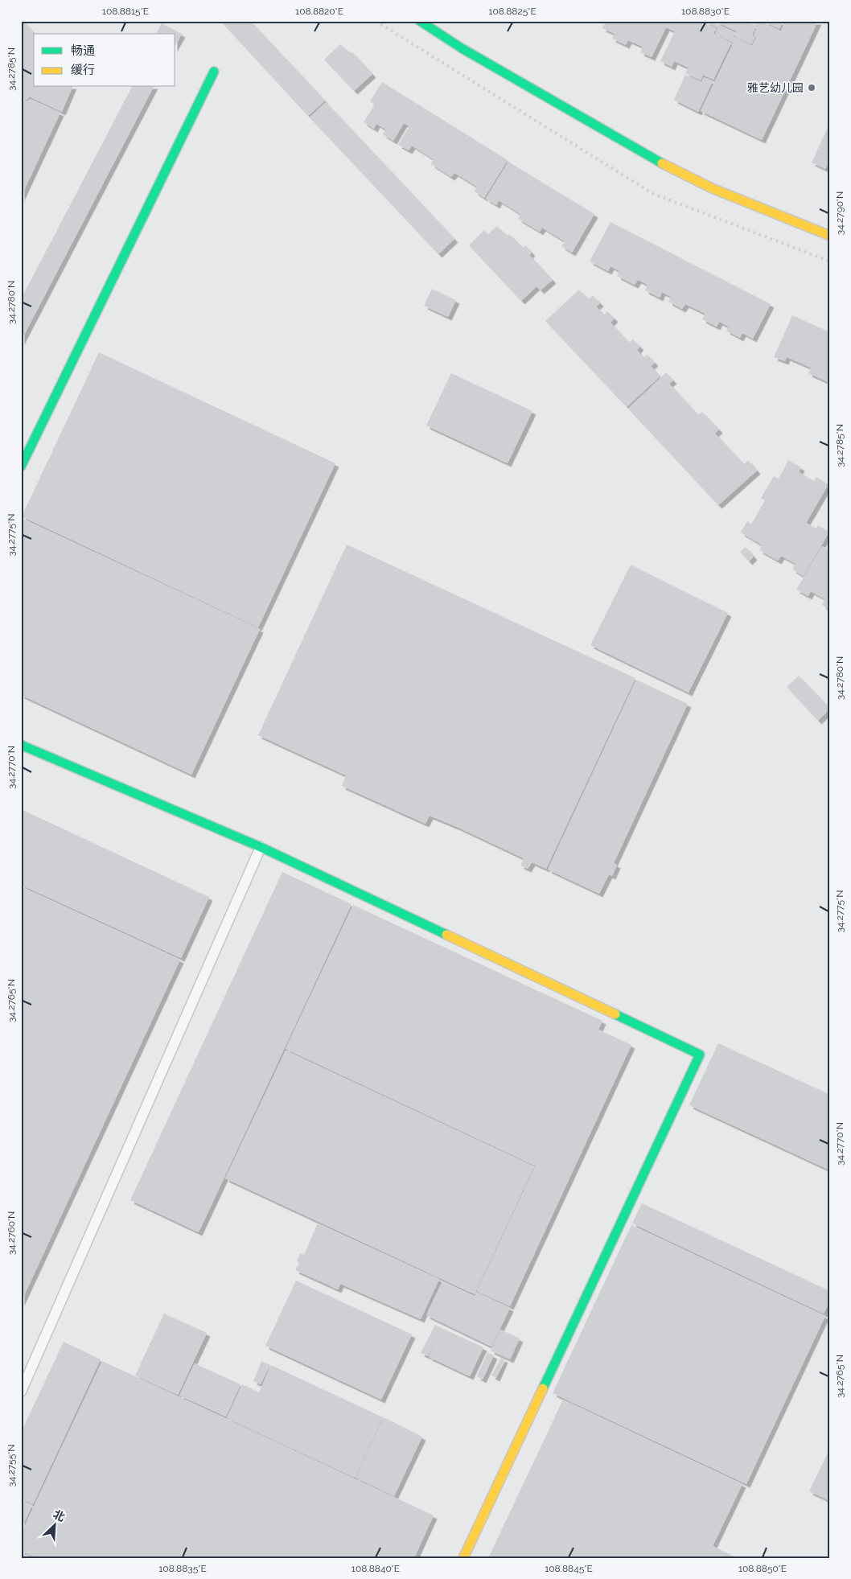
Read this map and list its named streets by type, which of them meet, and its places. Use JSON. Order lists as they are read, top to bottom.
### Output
{
  "places": ["雅艺幼儿园"],
  "legend": ["畅通", "缓行"],
  "north": "top right",
  "coordinates": [
    "108.8815°E",
    "108.8820°E",
    "108.8825°E",
    "108.8830°E",
    "34.2785°N",
    "34.2790°N",
    "34.2780°N",
    "34.2775°N",
    "34.2770°N",
    "34.2765°N",
    "34.2760°N",
    "34.2755°N",
    "108.8835°E",
    "108.8840°E",
    "108.8845°E",
    "108.8850°E"
  ]
}
